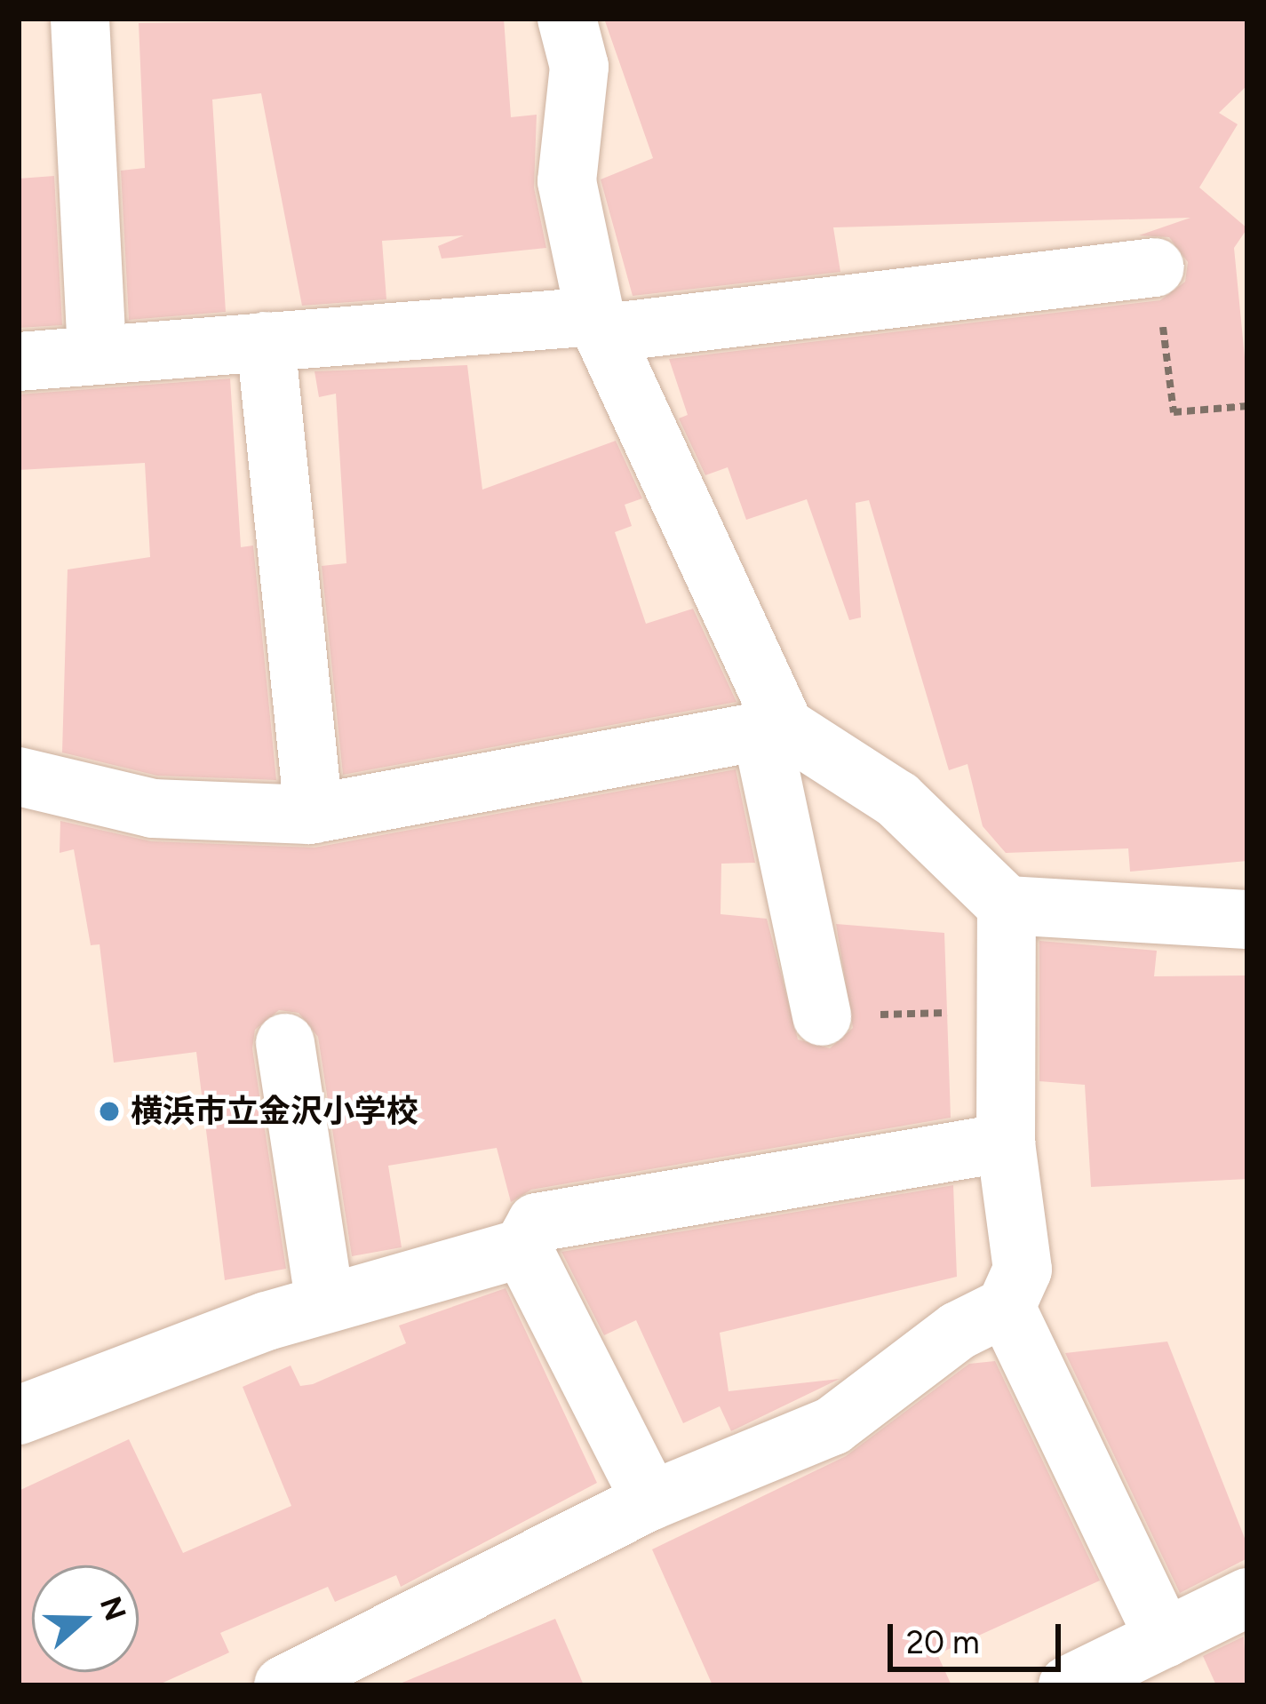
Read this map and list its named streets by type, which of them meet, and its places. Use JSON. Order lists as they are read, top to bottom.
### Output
{
  "places": ["横浜市立金沢小学校"],
  "scale_bar": "20 m",
  "north": "right"
}
